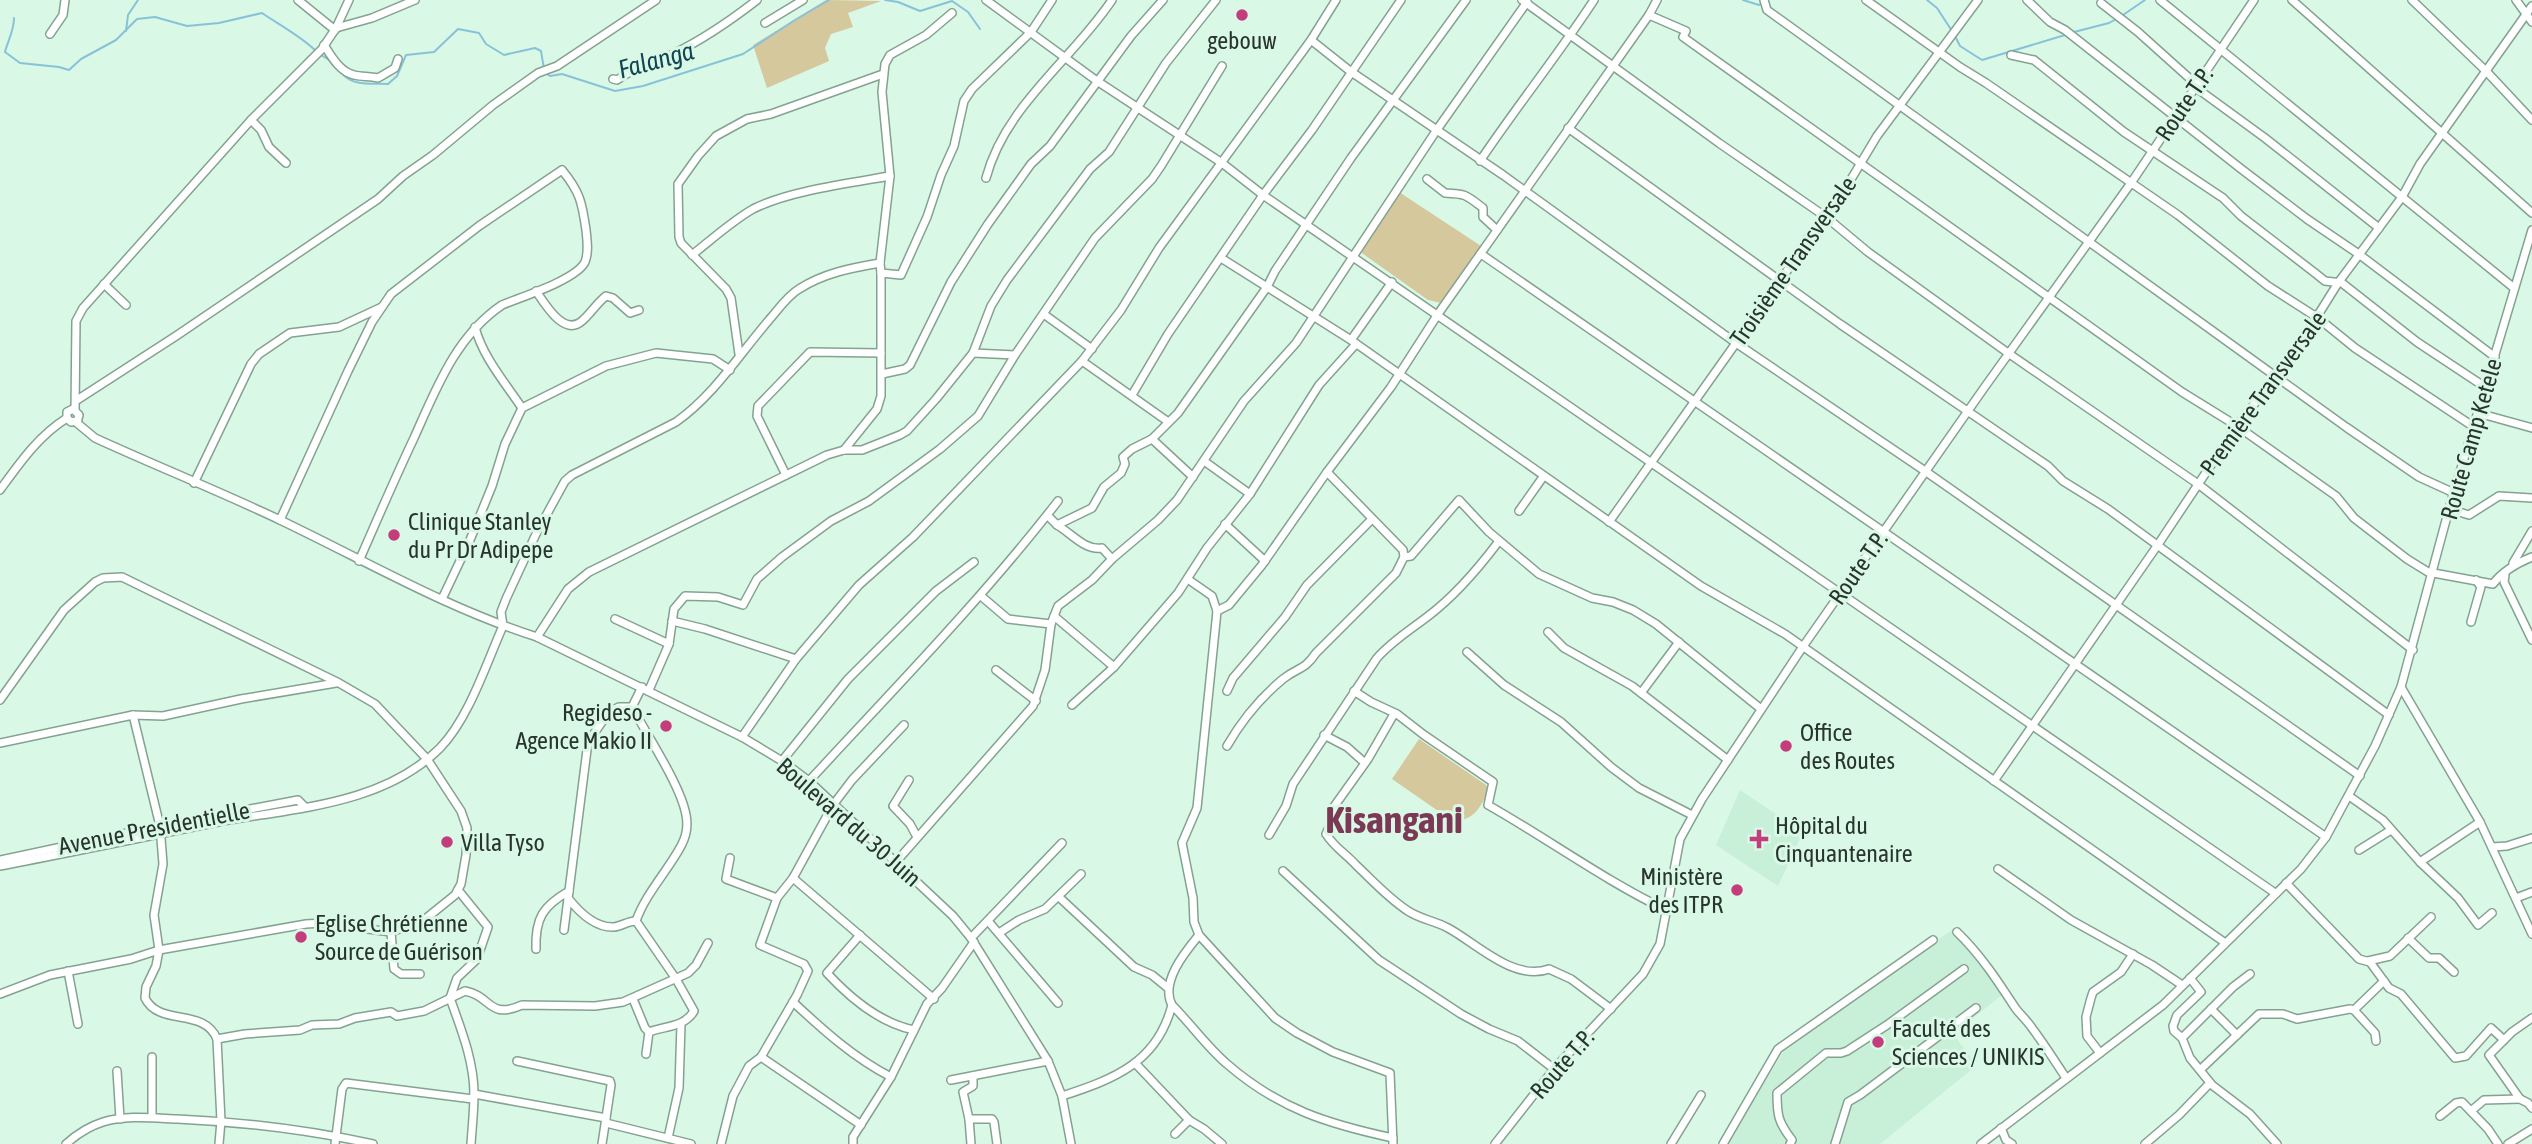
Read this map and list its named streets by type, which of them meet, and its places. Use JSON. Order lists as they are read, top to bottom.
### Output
{
  "streets": {
    "street": [
      "Route T.P.",
      "Troisième Transversale",
      "Première Transversale",
      "Route Camp Ketele",
      "Boulevard du 30 Juin",
      "Avenue Presidentielle"
    ]
  },
  "crossings": [
    ["Boulevard du 30 Juin", "Avenue Presidentielle"]
  ],
  "districts": ["Kisangani"],
  "water": ["Falanga"],
  "places": {
    "other": [
      "gebouw",
      "Clinique Stanley du Pr Dr Adipepe",
      "Regideso - Agence Makio II",
      "Office des Routes",
      "Villa Tyso",
      "Ministère des ITPR",
      "Eglise Chrétienne Source de Guérison",
      "Faculté des Sciences / UNIKIS"
    ],
    "health": ["Hôpital du Cinquantenaire"]
  }
}
